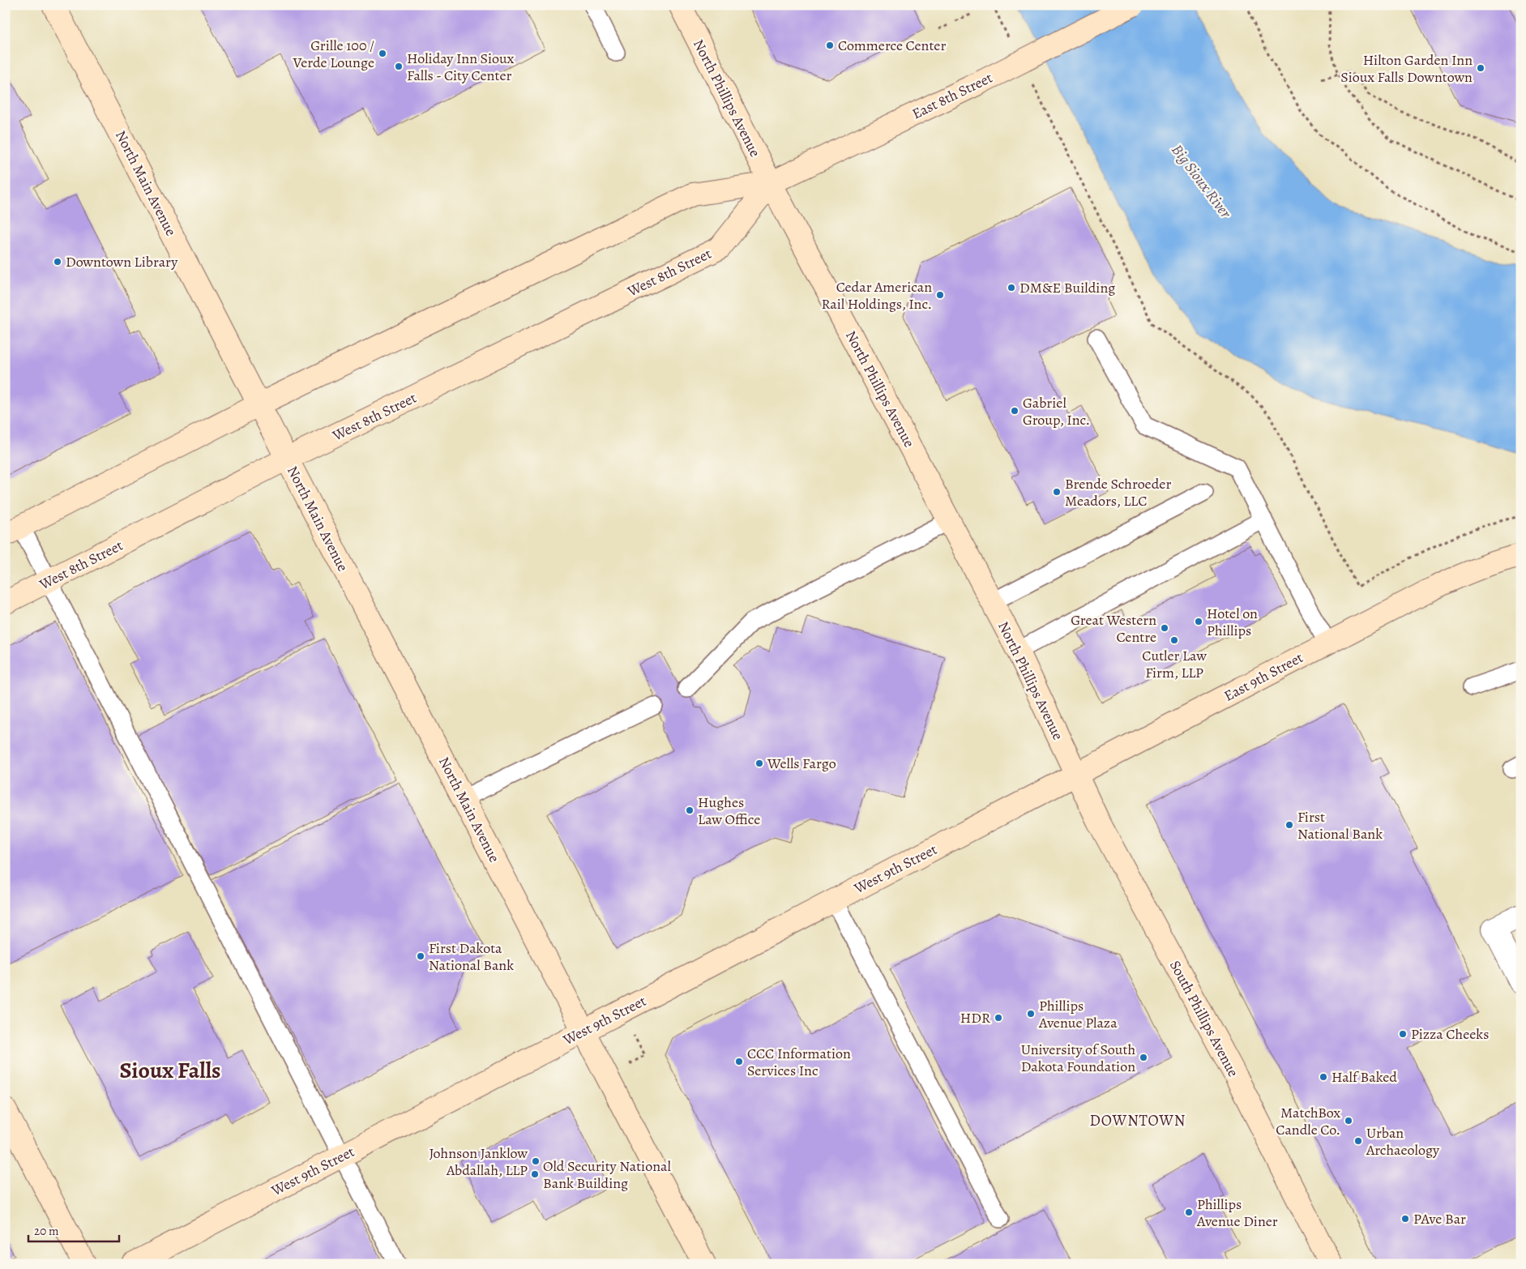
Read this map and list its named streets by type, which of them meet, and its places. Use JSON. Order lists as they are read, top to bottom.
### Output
{
  "streets": {
    "street": [
      "East 8th Street",
      "North Phillips Avenue",
      "North Main Avenue",
      "West 8th Street",
      "East 9th Street",
      "West 9th Street",
      "South Phillips Avenue"
    ]
  },
  "crossings": [
    ["East 8th Street", "North Phillips Avenue"],
    ["East 8th Street", "West 8th Street"],
    ["North Phillips Avenue", "West 8th Street"],
    ["North Phillips Avenue", "East 9th Street"],
    ["North Phillips Avenue", "West 9th Street"],
    ["North Phillips Avenue", "South Phillips Avenue"],
    ["North Main Avenue", "West 8th Street"],
    ["North Main Avenue", "West 9th Street"],
    ["East 9th Street", "West 9th Street"],
    ["East 9th Street", "South Phillips Avenue"],
    ["West 9th Street", "South Phillips Avenue"]
  ],
  "districts": ["Sioux Falls", "DOWNTOWN"],
  "water": ["Big Sioux River"],
  "places": [
    "Commerce Center",
    "Grille 100 / Verde Lounge",
    "Holiday Inn Sioux Falls - City Center",
    "Hilton Garden Inn Sioux Falls Downtown",
    "Downtown Library",
    "DM&E Building",
    "Cedar American Rail Holdings, Inc.",
    "Gabriel Group, Inc.",
    "Brende Schroeder Meadors, LLC",
    "Hotel on Phillips",
    "Great Western Centre",
    "Cutler Law Firm, LLP",
    "Wells Fargo",
    "Hughes Law Office",
    "First National Bank",
    "First Dakota National Bank",
    "Phillips Avenue Plaza",
    "HDR",
    "Pizza Cheeks",
    "University of South Dakota Foundation",
    "CCC Information Services Inc",
    "Half Baked",
    "MatchBox Candle Co.",
    "Urban Archaeology",
    "Johnson Janklow Abdallah, LLP",
    "Old Security National Bank Building",
    "Phillips Avenue Diner",
    "PAve Bar"
  ],
  "scale_bar": "20 m"
}
